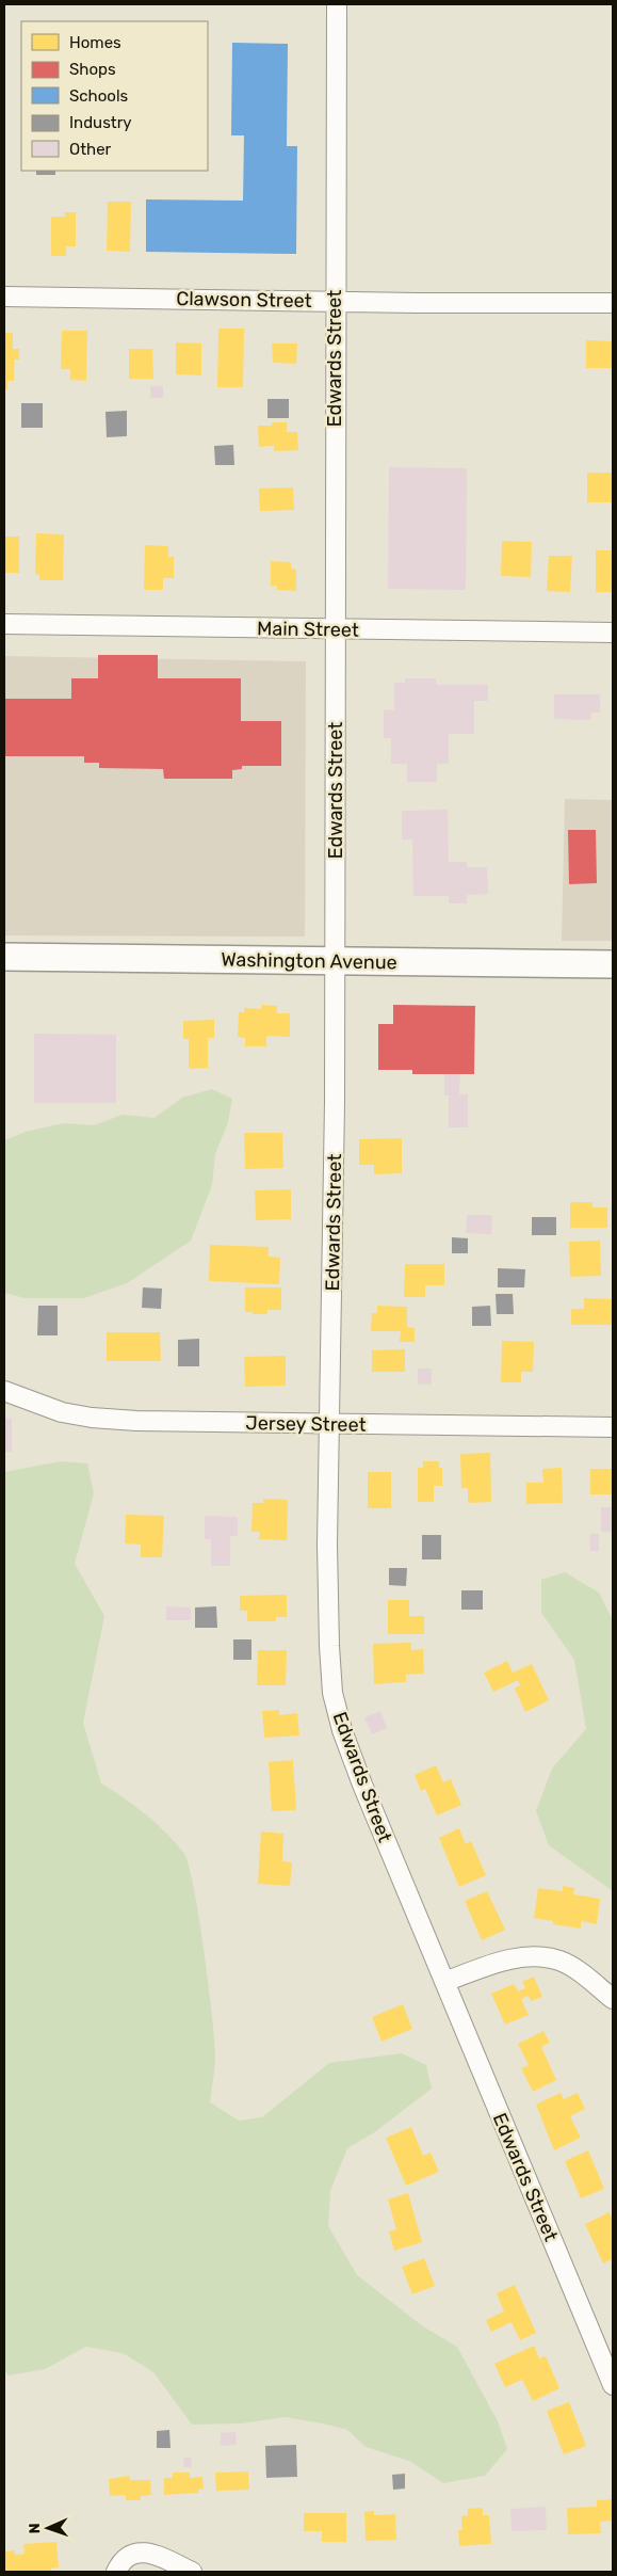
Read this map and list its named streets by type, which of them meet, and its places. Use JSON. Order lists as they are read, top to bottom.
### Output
{
  "streets": {
    "main road": ["Washington Avenue"],
    "street": [
      "Clawson Street",
      "Edwards Street",
      "Main Street",
      "Jersey Street"
    ]
  },
  "crossings": [
    ["Clawson Street", "Edwards Street"],
    ["Edwards Street", "Main Street"],
    ["Edwards Street", "Washington Avenue"],
    ["Edwards Street", "Jersey Street"]
  ],
  "legend": [
    "Homes",
    "Shops",
    "Schools",
    "Industry",
    "Other"
  ],
  "north": "left"
}
